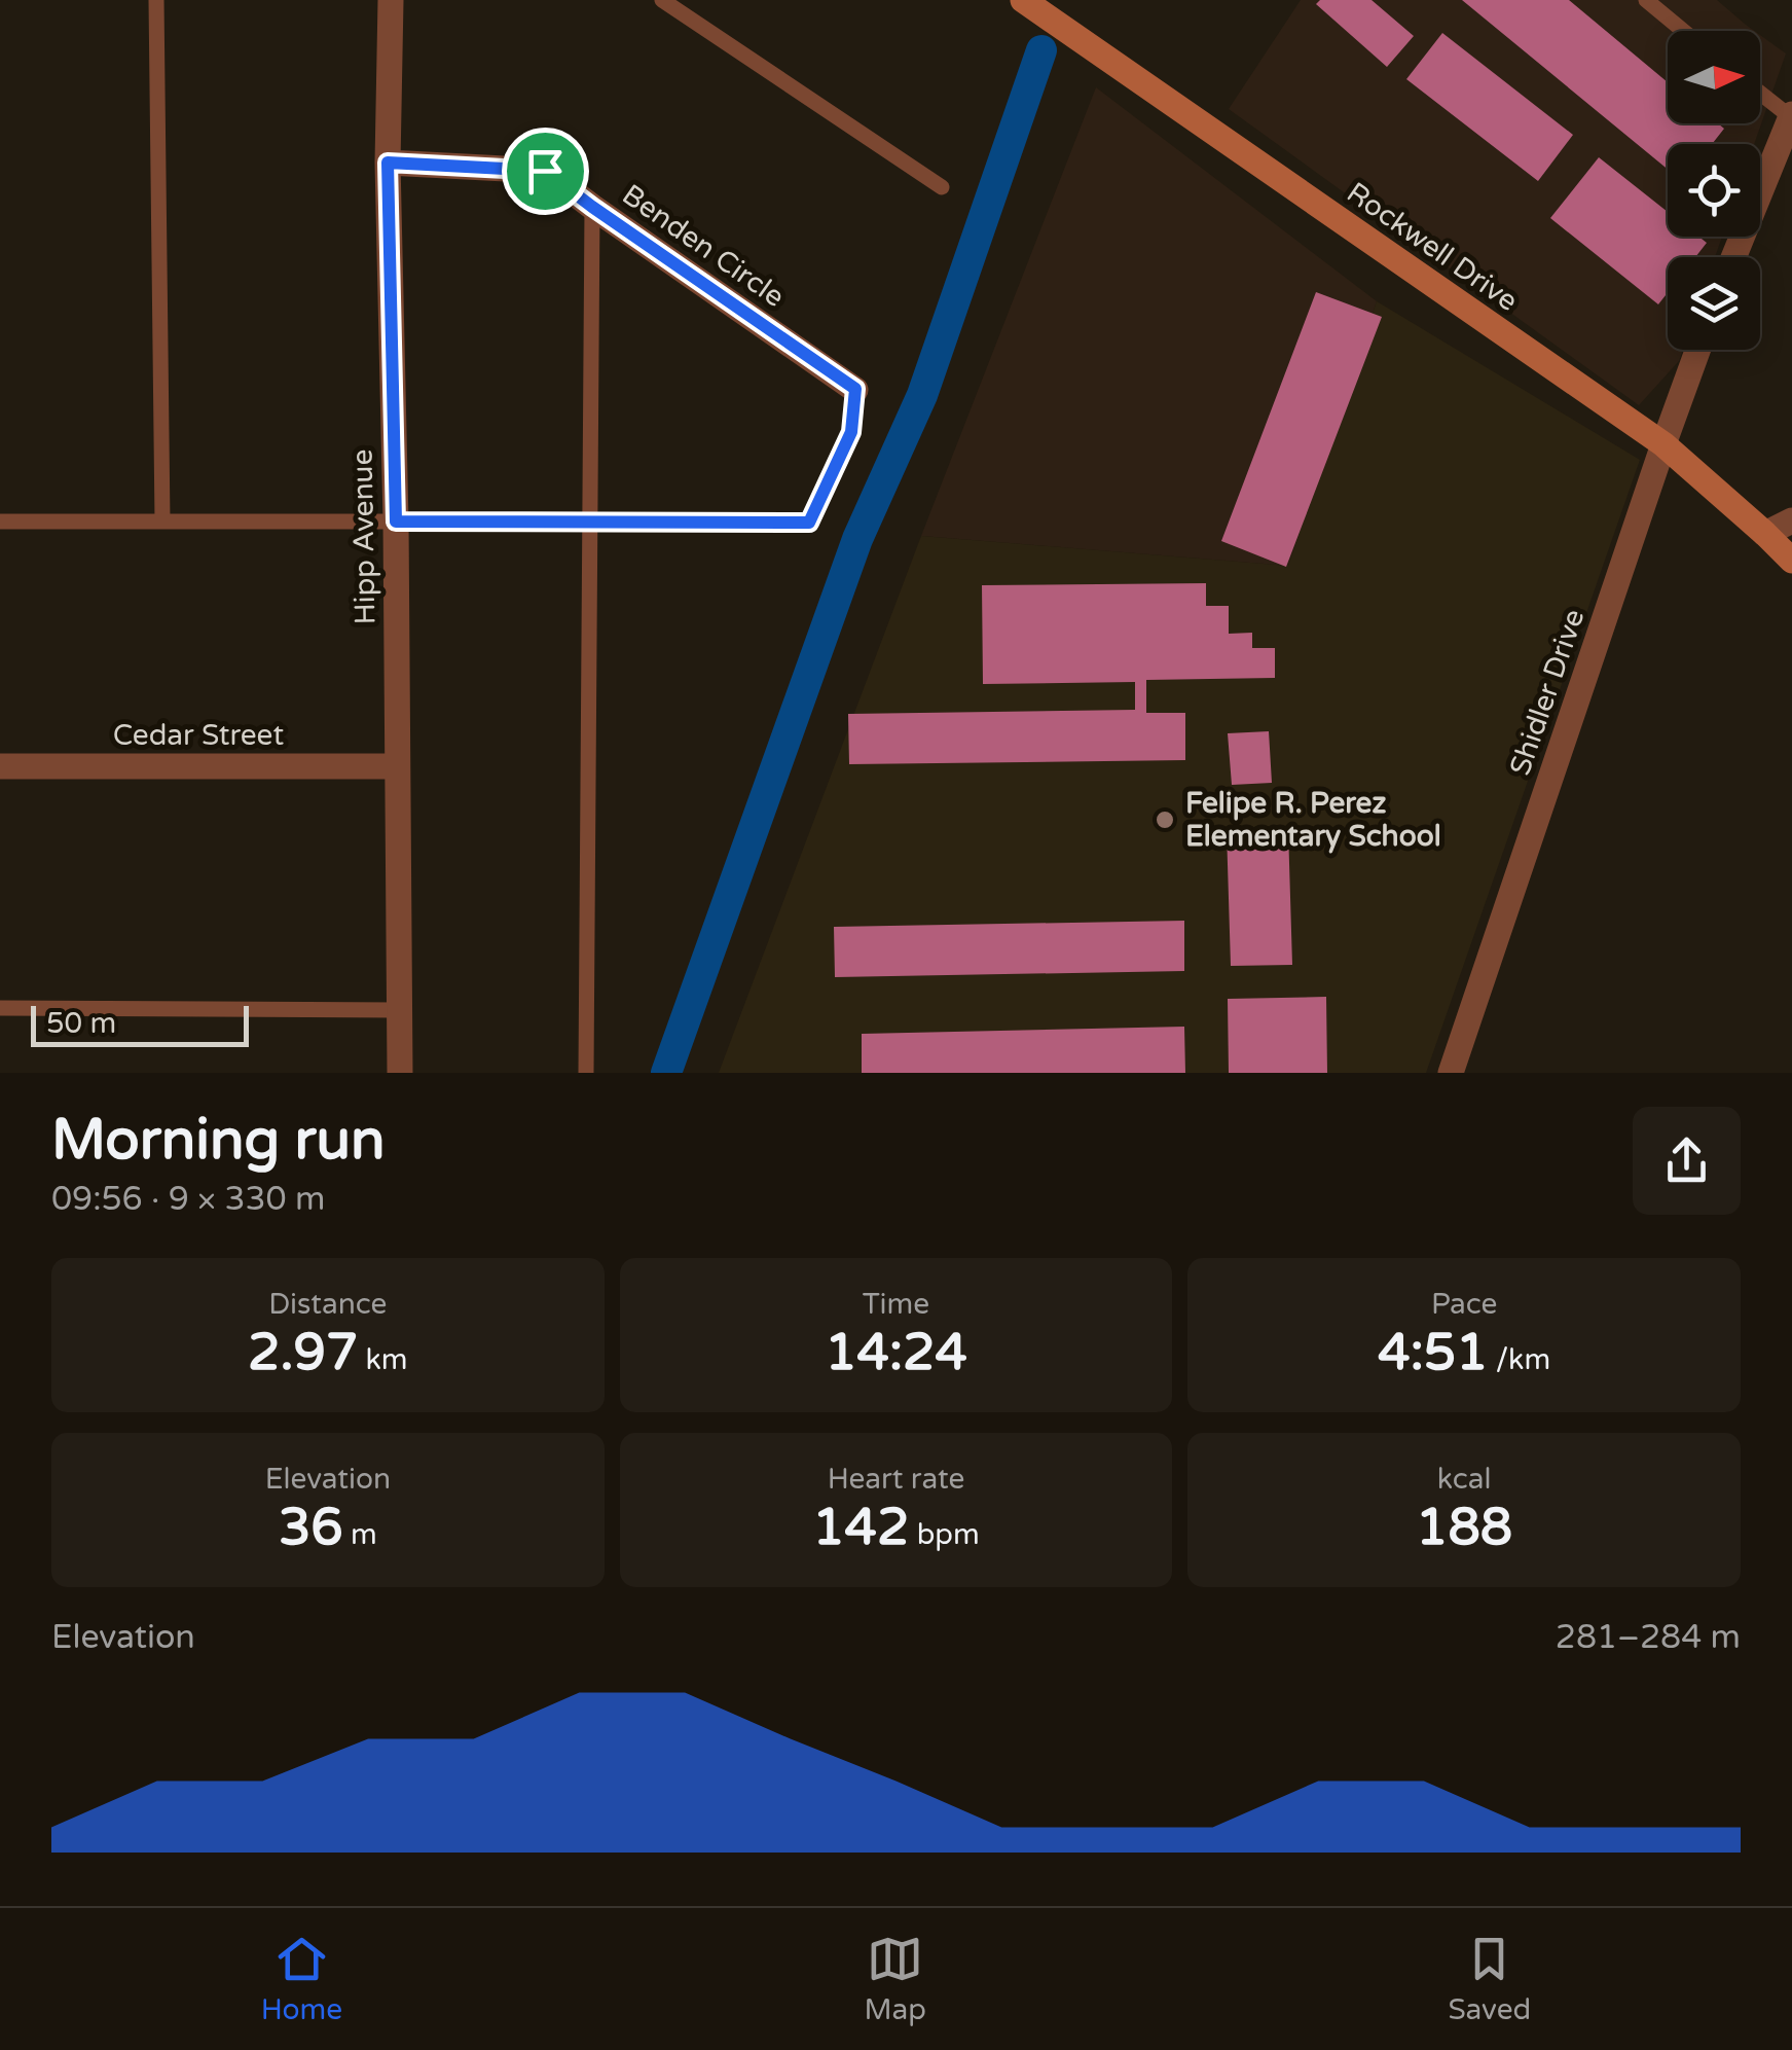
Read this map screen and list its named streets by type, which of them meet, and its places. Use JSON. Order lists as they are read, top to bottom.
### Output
{
  "streets": {
    "street": [
      "Benden Circle",
      "Rockwell Drive",
      "Hipp Avenue",
      "Shidler Drive",
      "Cedar Street"
    ]
  },
  "crossings": [
    ["Benden Circle", "Hipp Avenue"],
    ["Rockwell Drive", "Shidler Drive"],
    ["Hipp Avenue", "Cedar Street"]
  ],
  "places": ["Felipe R. Perez Elementary School"],
  "scale_bar": "50 m",
  "north": "right",
  "page": {
    "scale": "50 m",
    "heading": ["Morning run", "09:56 · 9 × 330 m"],
    "stats": [
      ["Distance", "2.97 km"],
      ["Time", "14:24"],
      ["Pace", "4:51 /km"],
      ["Elevation", "36 m"],
      ["Heart rate", "142 bpm"],
      ["kcal", "188"]
    ],
    "chart": ["Elevation", "281–284 m"],
    "tabs": ["Home", "Map", "Saved"]
  }
}
